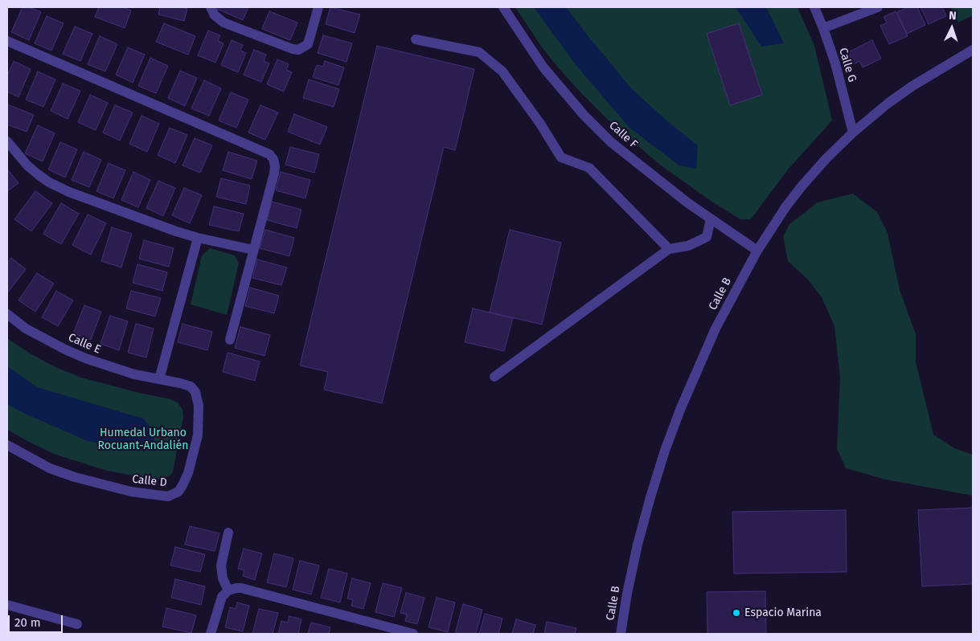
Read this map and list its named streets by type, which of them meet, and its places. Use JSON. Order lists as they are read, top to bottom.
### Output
{
  "streets": {
    "street": [
      "Calle G",
      "Calle F",
      "Calle B",
      "Calle E",
      "Calle D"
    ]
  },
  "crossings": [
    ["Calle G", "Calle B"],
    ["Calle F", "Calle B"],
    ["Calle E", "Calle D"]
  ],
  "parks": ["Humedal Urbano Rocuant-Andalién"],
  "places": ["Espacio Marina"],
  "scale_bar": "20 m",
  "north": "top"
}
